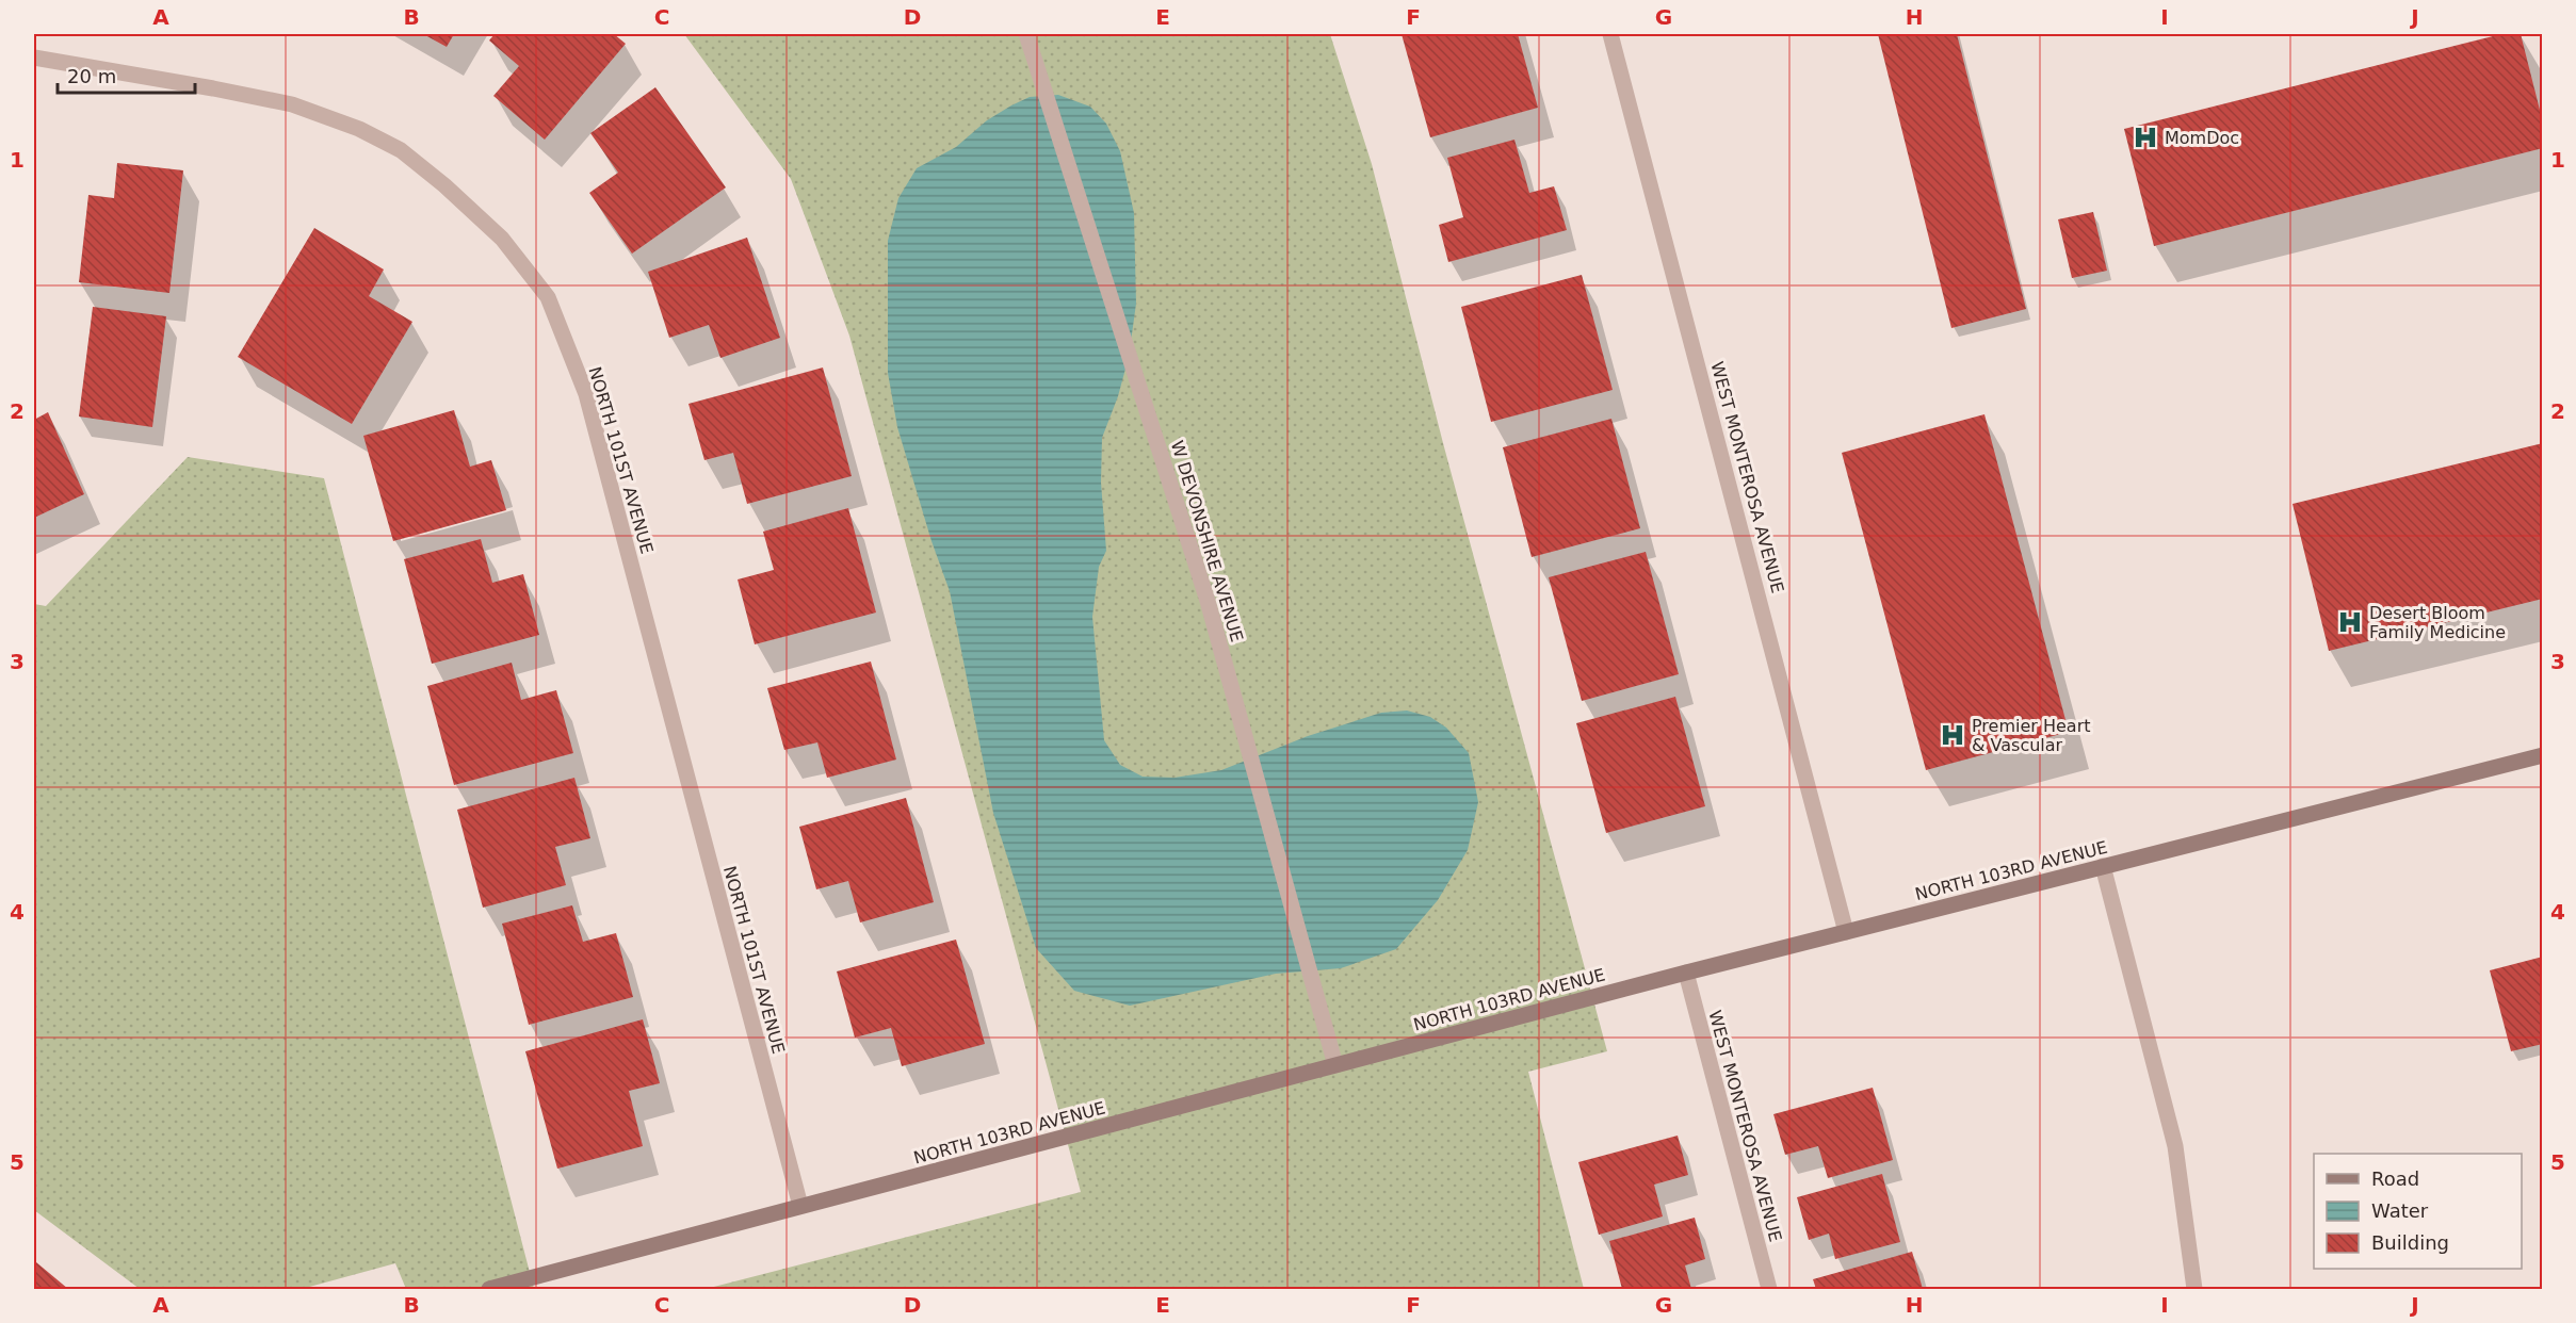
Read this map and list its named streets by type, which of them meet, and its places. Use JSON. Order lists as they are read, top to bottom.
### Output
{
  "streets": {
    "street": [
      "NORTH 101ST AVENUE",
      "WEST MONTEROSA AVENUE",
      "W DEVONSHIRE AVENUE",
      "NORTH 103RD AVENUE"
    ]
  },
  "crossings": [
    ["NORTH 101ST AVENUE", "NORTH 103RD AVENUE"],
    ["WEST MONTEROSA AVENUE", "NORTH 103RD AVENUE"],
    ["W DEVONSHIRE AVENUE", "NORTH 103RD AVENUE"]
  ],
  "places": {
    "hospital": ["MomDoc", "Desert Bloom Family Medicine", "Premier Heart & Vascular"]
  },
  "legend": ["Road", "Water", "Building"],
  "scale_bar": "20 m",
  "grid": {
    "columns": [
      "A",
      "B",
      "C",
      "D",
      "E",
      "F",
      "G",
      "H",
      "I",
      "J"
    ],
    "rows": [
      "1",
      "2",
      "3",
      "4",
      "5"
    ]
  }
}
